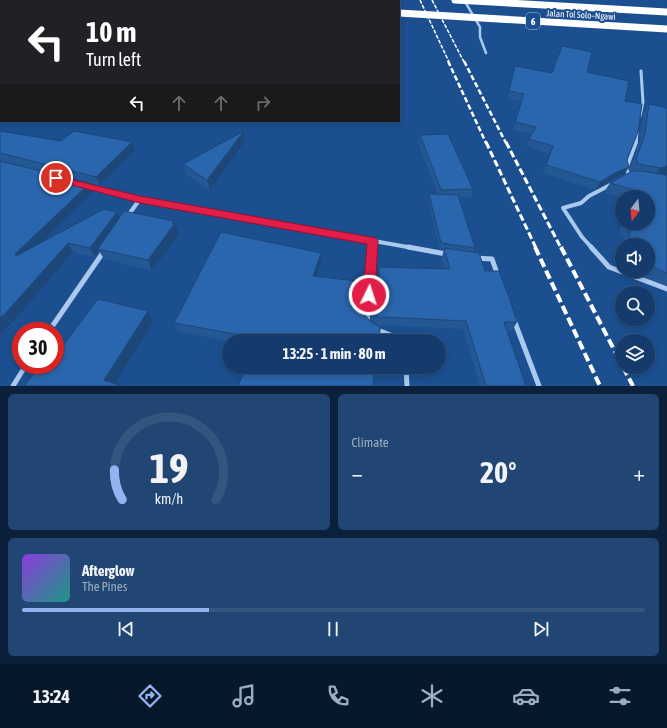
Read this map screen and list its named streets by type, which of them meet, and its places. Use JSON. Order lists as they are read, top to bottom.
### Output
{
  "streets": {
    "highway": ["Jalan Tol Solo–Ngawi", "6"]
  },
  "north": "bottom",
  "page": {
    "turn": ["10 m", "Turn left"],
    "limit": "30",
    "trip": "13:25 · 1 min · 80 m",
    "tile": "Climate",
    "heat": ["−", "20°", "+"],
    "song": ["Afterglow", "The Pines"],
    "tabs": "13:24",
    "gauge": ["19", "km/h"]
  }
}
